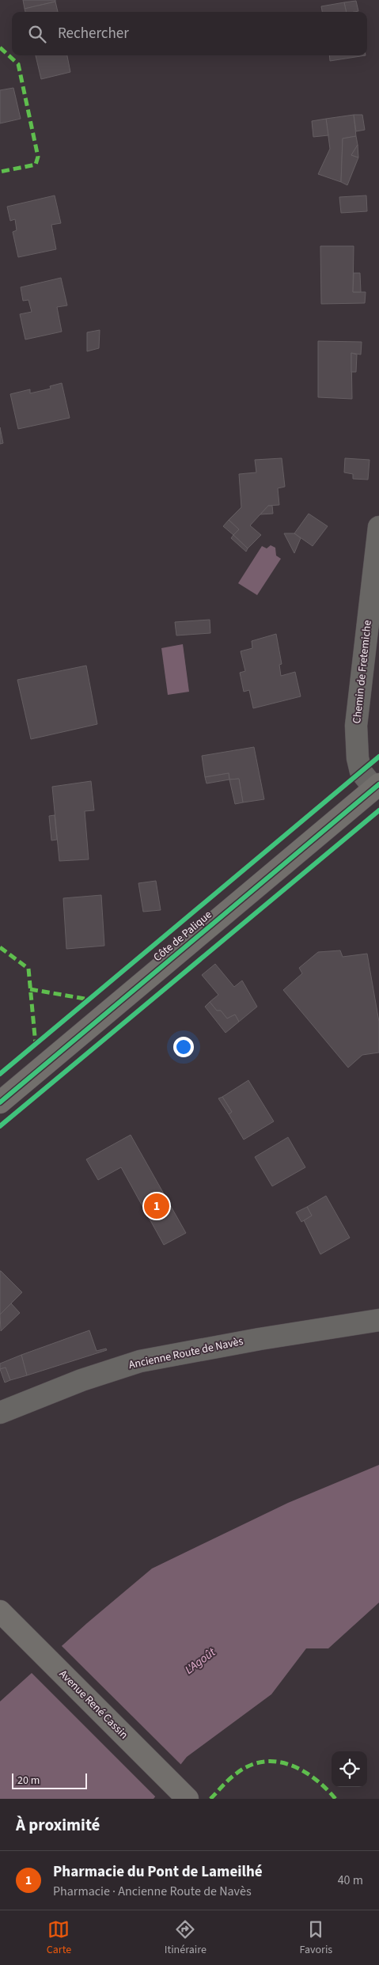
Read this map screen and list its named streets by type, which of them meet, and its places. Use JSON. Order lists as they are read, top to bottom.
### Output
{
  "streets": {
    "main road": ["Côte de Palique", "Avenue René Cassin"],
    "street": ["Chemin de Fretemiche", "Ancienne Route de Navès"]
  },
  "crossings": [
    ["Chemin de Fretemiche", "Côte de Palique"]
  ],
  "water": ["L'Agoût"],
  "scale_bar": "20 m",
  "page": {
    "search": "Rechercher",
    "pins": "1",
    "scale": "20 m",
    "heading": "À proximité",
    "list": [
      {
        "mark": "1",
        "name": "Pharmacie du Pont de Lameilhé",
        "note": "Pharmacie · Ancienne Route de Navès",
        "value": "40 m"
      }
    ],
    "nav": ["Carte", "Itinéraire", "Favoris"]
  }
}
